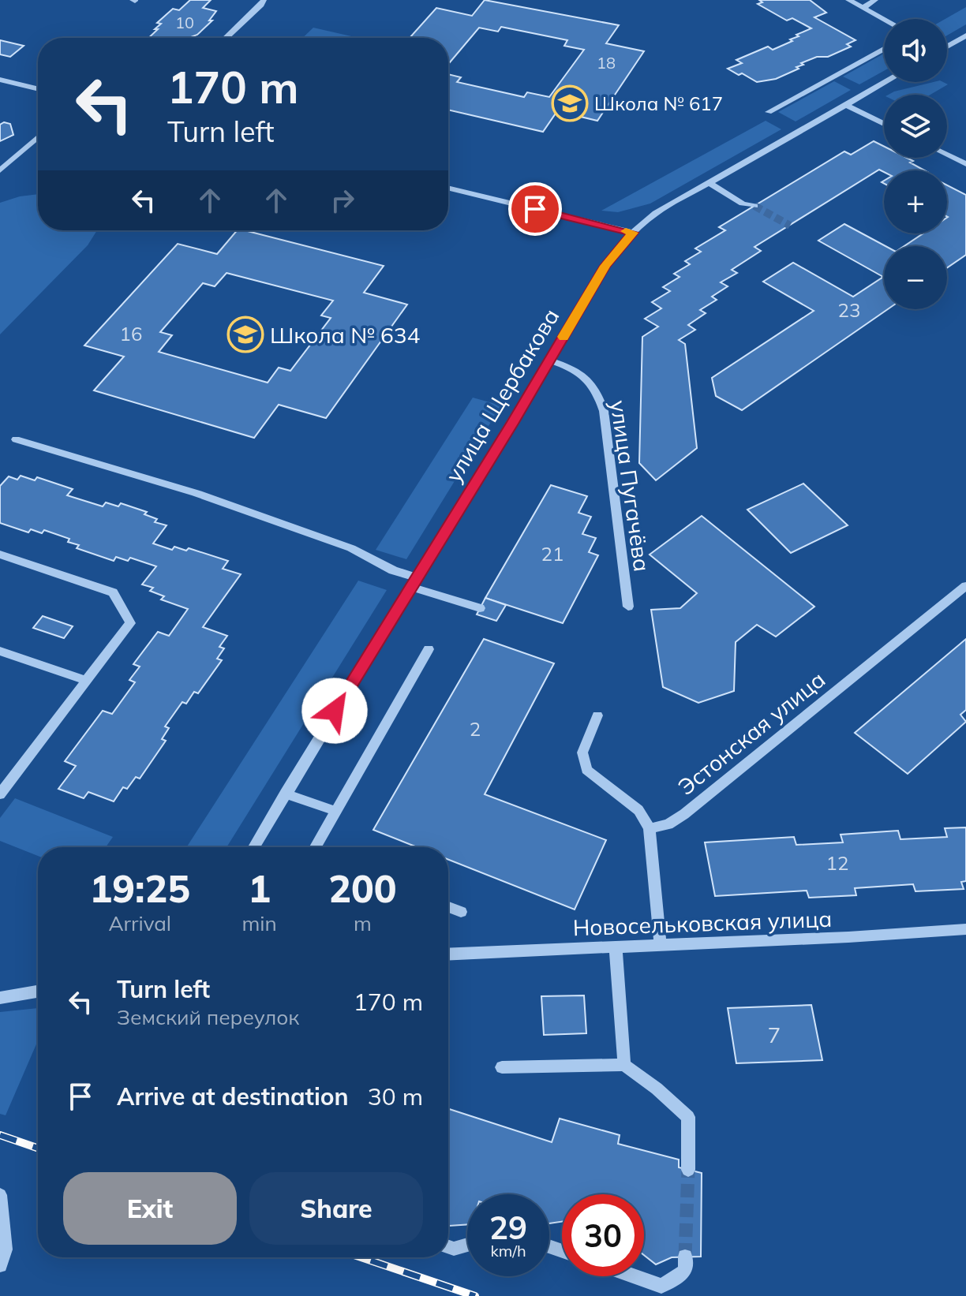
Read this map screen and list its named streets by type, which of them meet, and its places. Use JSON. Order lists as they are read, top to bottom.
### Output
{
  "streets": {
    "street": [
      "улица Щербакова",
      "улица Пугачёва",
      "Эстонская улица",
      "Новосельковская улица"
    ]
  },
  "crossings": [
    ["улица Щербакова", "улица Пугачёва"]
  ],
  "places": {
    "school or university": ["Школа № 617", "Школа № 634"]
  },
  "house_numbers": [
    "10",
    "18",
    "23",
    "16",
    "21",
    "2",
    "12",
    "7"
  ],
  "page": {
    "map_buttons": ["+", "−"],
    "turn": ["170 m", "Turn left"],
    "eta": [
      "19:25",
      "Arrival",
      "1",
      "min",
      "200",
      "m"
    ],
    "list": [
      {
        "name": "Turn left",
        "note": "Земский переулок",
        "value": "170 m"
      },
      {
        "name": "Arrive at destination",
        "value": "30 m"
      }
    ],
    "buttons": ["Exit", "Share"],
    "speed": "29 km/h",
    "limit": "30"
  }
}
